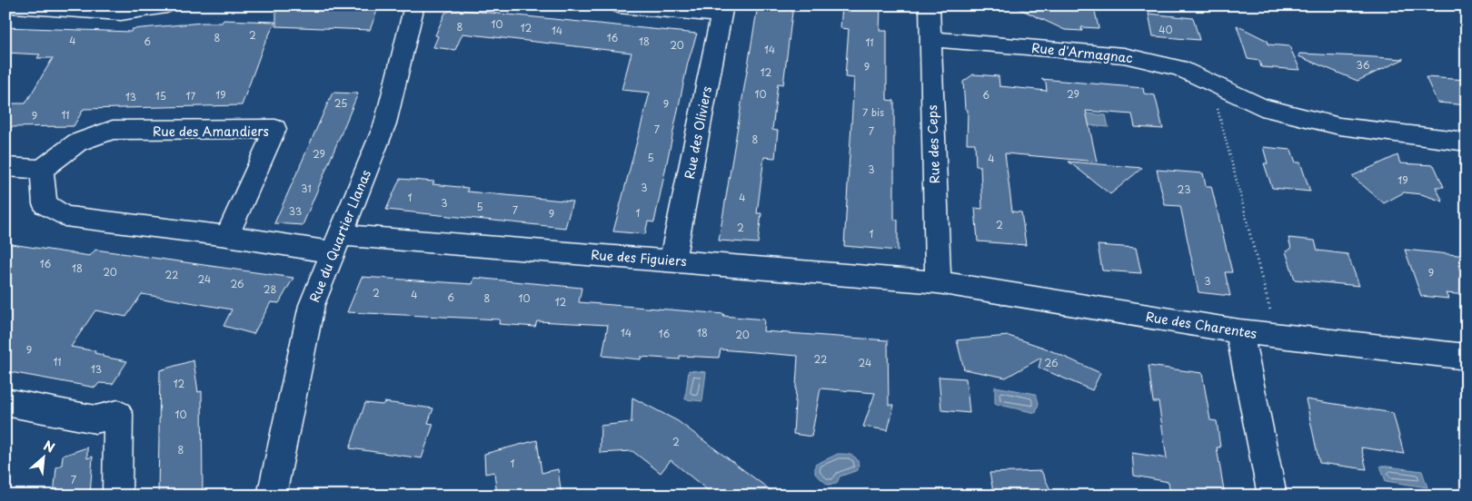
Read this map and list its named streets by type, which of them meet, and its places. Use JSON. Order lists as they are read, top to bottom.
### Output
{
  "streets": {
    "street": [
      "Rue d'Armagnac",
      "Rue des Amandiers",
      "Rue des Oliviers",
      "Rue des Ceps",
      "Rue du Quartier Llanas",
      "Rue des Figuiers",
      "Rue des Charentes"
    ]
  },
  "crossings": [
    ["Rue d'Armagnac", "Rue des Ceps"],
    ["Rue des Oliviers", "Rue des Figuiers"],
    ["Rue des Ceps", "Rue des Figuiers"],
    ["Rue des Ceps", "Rue des Charentes"],
    ["Rue du Quartier Llanas", "Rue des Figuiers"],
    ["Rue des Figuiers", "Rue des Charentes"]
  ],
  "house_numbers": [
    "10",
    "8",
    "12",
    "40",
    "14",
    "2",
    "8",
    "16",
    "4",
    "6",
    "18",
    "11",
    "20",
    "14",
    "36",
    "9",
    "12",
    "10",
    "29",
    "19",
    "6",
    "15",
    "17",
    "13",
    "25",
    "9",
    "7 bis",
    "11",
    "9",
    "7",
    "7",
    "8",
    "29",
    "5",
    "4",
    "3",
    "19",
    "3",
    "31",
    "23",
    "1",
    "4",
    "3",
    "5",
    "7",
    "33",
    "1",
    "9",
    "2",
    "2",
    "1",
    "16",
    "18",
    "20",
    "9",
    "22",
    "24",
    "3",
    "26",
    "28",
    "2",
    "4",
    "6",
    "8",
    "10",
    "12",
    "14",
    "18",
    "16",
    "20",
    "9",
    "22",
    "11",
    "24",
    "26",
    "13",
    "12",
    "10",
    "2",
    "8",
    "1",
    "7"
  ],
  "north": "top right"
}
